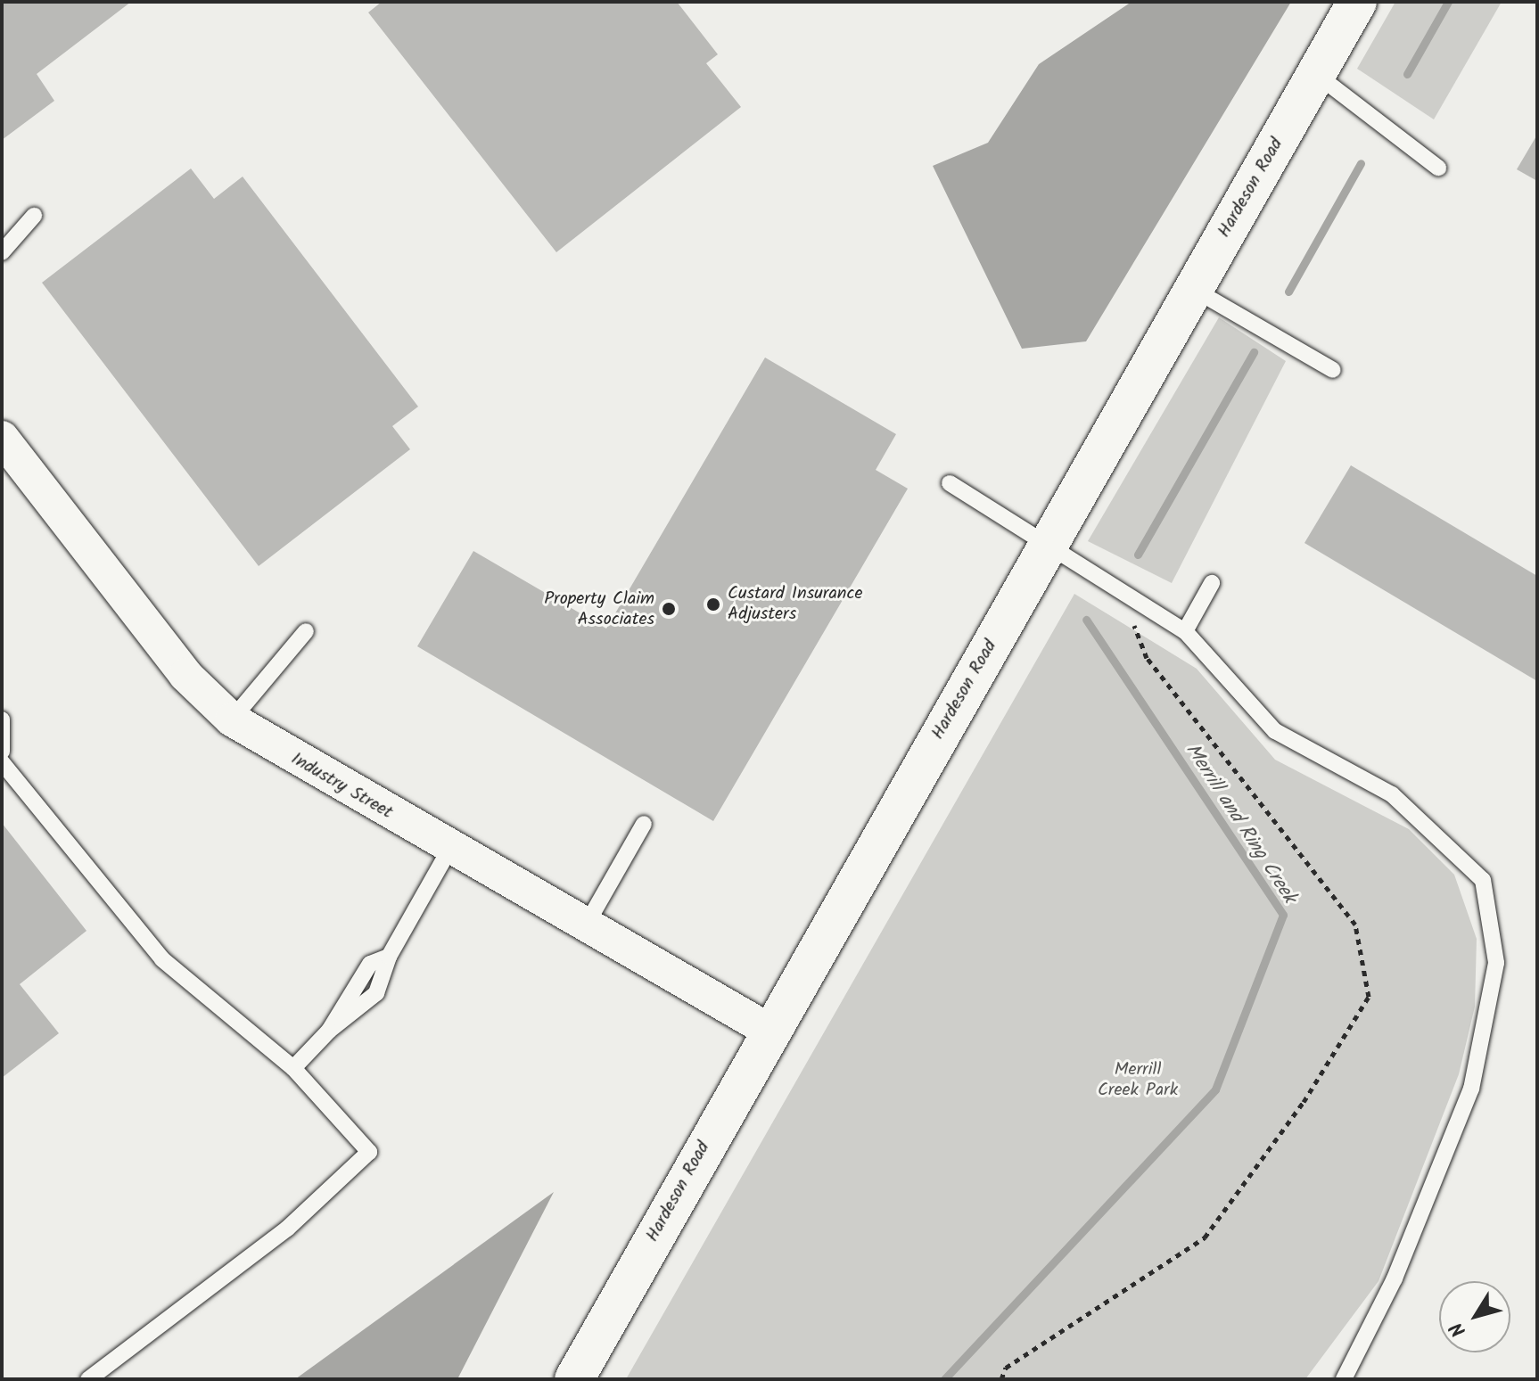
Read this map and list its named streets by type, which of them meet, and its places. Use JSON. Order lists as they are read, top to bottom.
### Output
{
  "streets": {
    "street": ["Hardeson Road", "Industry Street"]
  },
  "crossings": [
    ["Hardeson Road", "Industry Street"]
  ],
  "water": ["Merrill and Ring Creek"],
  "parks": ["Merrill Creek Park"],
  "places": ["Custard Insurance Adjusters", "Property Claim Associates"],
  "north": "bottom left"
}
